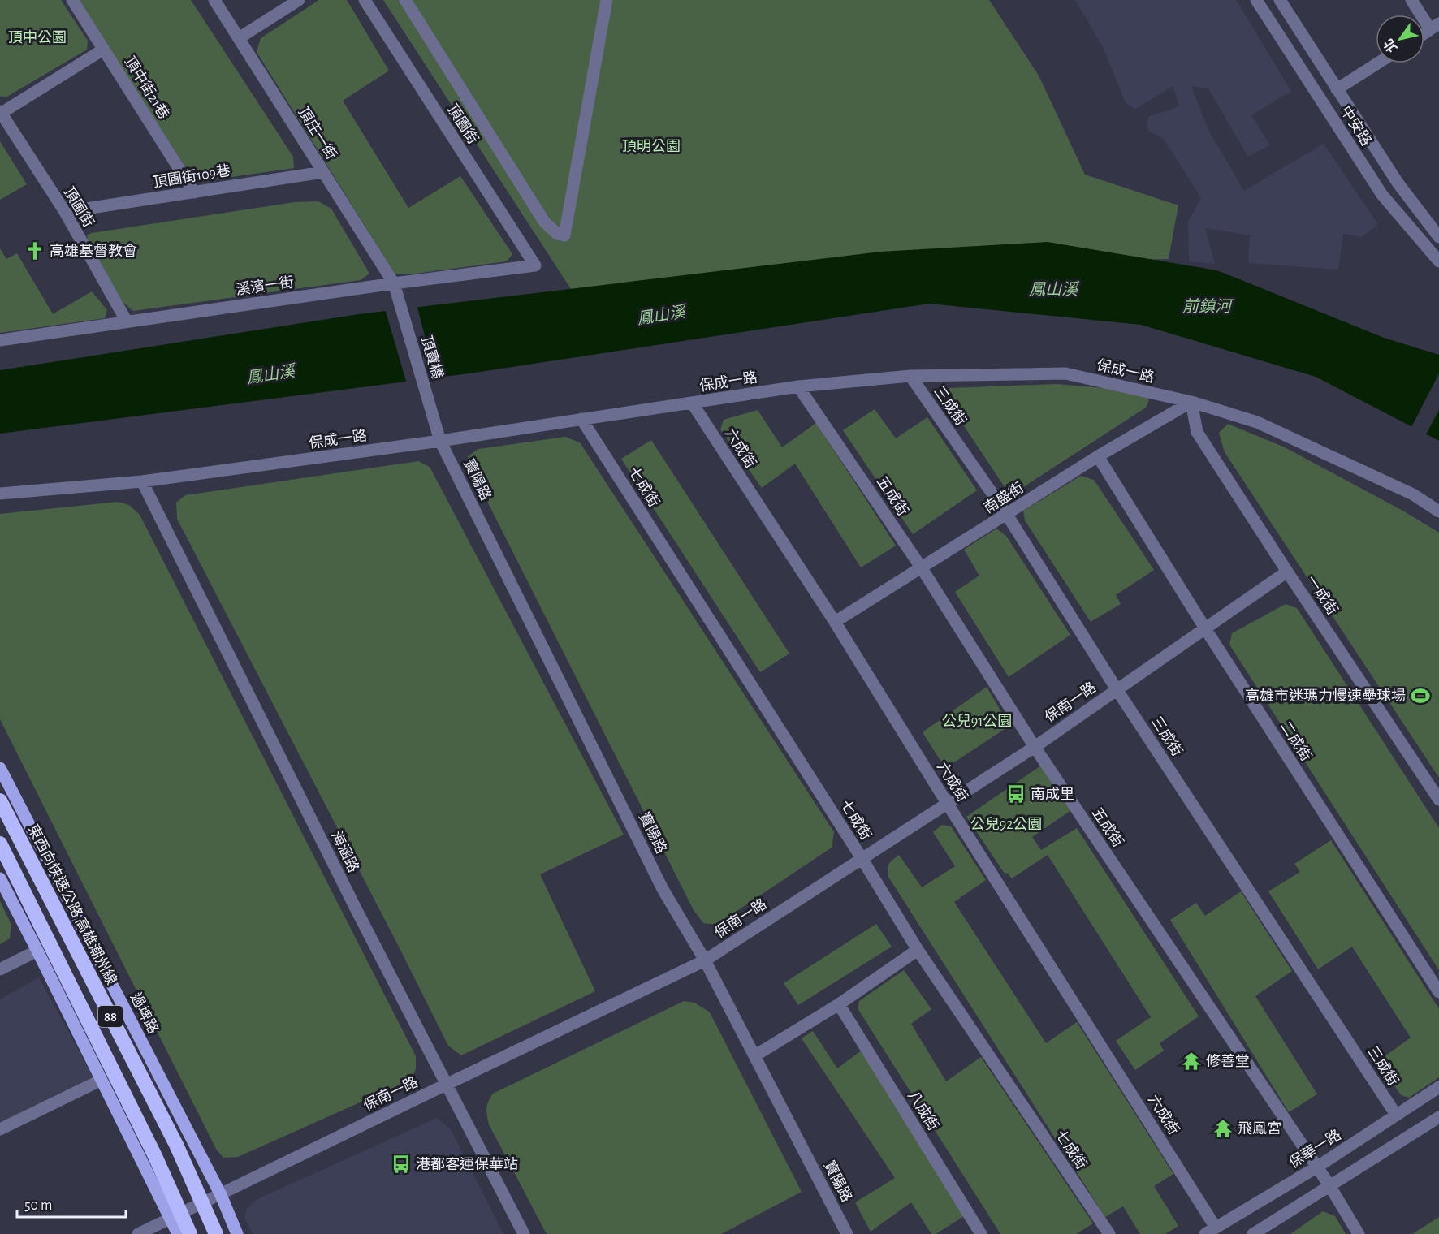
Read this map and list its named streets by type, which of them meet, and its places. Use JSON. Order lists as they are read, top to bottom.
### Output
{
  "streets": {
    "highway": ["東西向快速公路 高雄潮州線", "88"],
    "main road": ["過埤路"],
    "street": [
      "頂中街21巷",
      "頂園街",
      "中安路",
      "頂庄一街",
      "頂圃街109巷",
      "頂圃街",
      "溪濱一街",
      "頂寶橋",
      "保成一路",
      "三成街",
      "六成街",
      "寶陽路",
      "七成街",
      "五成街",
      "南盛街",
      "一成街",
      "保南一路",
      "二成街",
      "海涵路",
      "八成街",
      "保華一路"
    ]
  },
  "crossings": [
    ["頂中街21巷", "頂圃街109巷"],
    ["頂園街", "溪濱一街"],
    ["頂庄一街", "頂圃街109巷"],
    ["頂庄一街", "溪濱一街"],
    ["頂庄一街", "頂寶橋"],
    ["頂圃街109巷", "頂圃街"],
    ["頂圃街", "溪濱一街"],
    ["溪濱一街", "頂寶橋"],
    ["頂寶橋", "保成一路"],
    ["頂寶橋", "寶陽路"],
    ["保成一路", "三成街"],
    ["保成一路", "六成街"],
    ["保成一路", "寶陽路"],
    ["保成一路", "七成街"],
    ["保成一路", "五成街"],
    ["保成一路", "南盛街"],
    ["保成一路", "一成街"],
    ["保成一路", "海涵路"],
    ["三成街", "南盛街"],
    ["三成街", "保南一路"],
    ["三成街", "保華一路"],
    ["六成街", "南盛街"],
    ["六成街", "保南一路"],
    ["六成街", "保華一路"],
    ["寶陽路", "保南一路"],
    ["七成街", "保南一路"],
    ["五成街", "南盛街"],
    ["五成街", "保南一路"],
    ["五成街", "保華一路"],
    ["南盛街", "一成街"],
    ["南盛街", "二成街"],
    ["一成街", "保南一路"],
    ["保南一路", "二成街"],
    ["保南一路", "海涵路"],
    ["保南一路", "過埤路"]
  ],
  "water": ["鳳山溪", "前鎮河"],
  "parks": [
    "頂中公園",
    "頂明公園",
    "公兒91公園",
    "公兒92公園"
  ],
  "places": {
    "church": ["高雄基督教會"],
    "sports": ["高雄市迷瑪力慢速壘球場"],
    "bus stop": ["南成里", "港都客運保華站"],
    "temple": ["修善堂", "飛鳳宮"]
  },
  "scale_bar": "50 m",
  "north": "bottom left"
}
